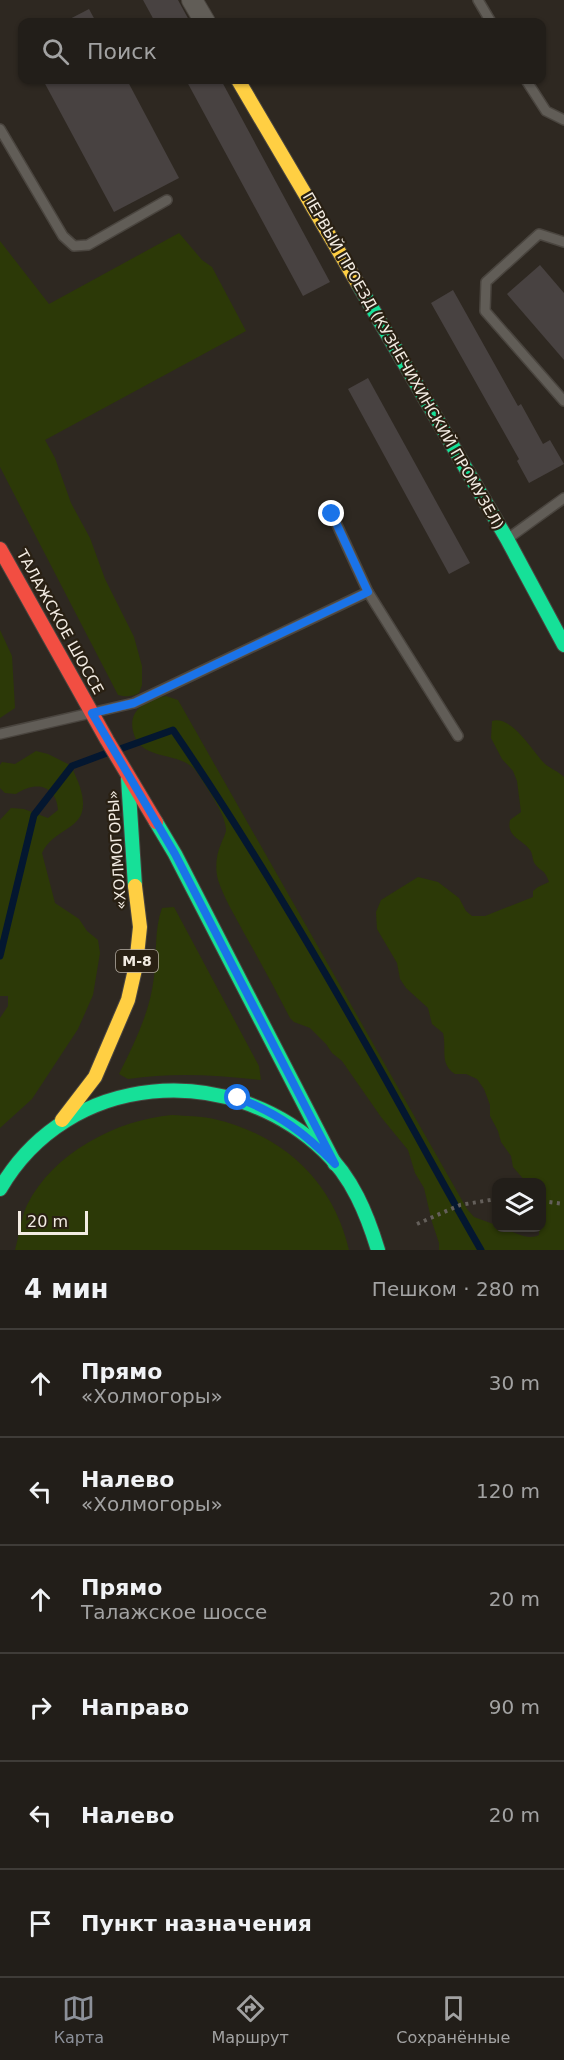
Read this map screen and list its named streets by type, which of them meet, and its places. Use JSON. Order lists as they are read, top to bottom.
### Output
{
  "streets": {
    "main road": [
      "ПЕРВЫЙ ПРОЕЗД (КУЗНЕЧИХИНСКИЙ ПРОМУЗЕЛ)",
      "ТАЛАЖСКОЕ ШОССЕ",
      "«ХОЛМОГОРЫ»",
      "М-8"
    ]
  },
  "crossings": [
    ["ТАЛАЖСКОЕ ШОССЕ", "«ХОЛМОГОРЫ»"]
  ],
  "scale_bar": "20 m",
  "page": {
    "search": "Поиск",
    "scale": "20 m",
    "heading": ["4 мин", "Пешком · 280 m"],
    "list": [
      ["Прямо", "«Холмогоры»", "30 m"],
      ["Налево", "«Холмогоры»", "120 m"],
      ["Прямо", "Талажское шоссе", "20 m"],
      ["Направо", "90 m"],
      ["Налево", "20 m"],
      "Пункт назначения"
    ],
    "nav": ["Карта", "Маршрут", "Сохранённые"]
  }
}
